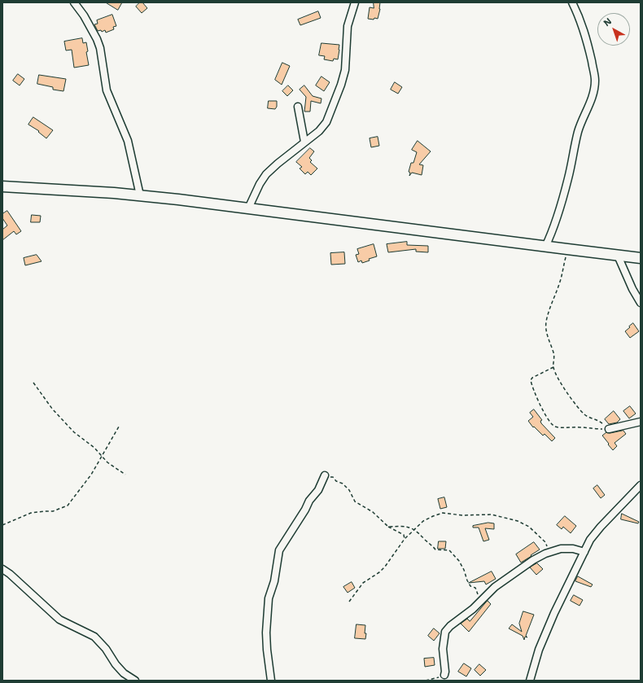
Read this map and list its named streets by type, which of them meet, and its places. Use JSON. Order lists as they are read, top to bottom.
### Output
{
  "north": "top left"
}
